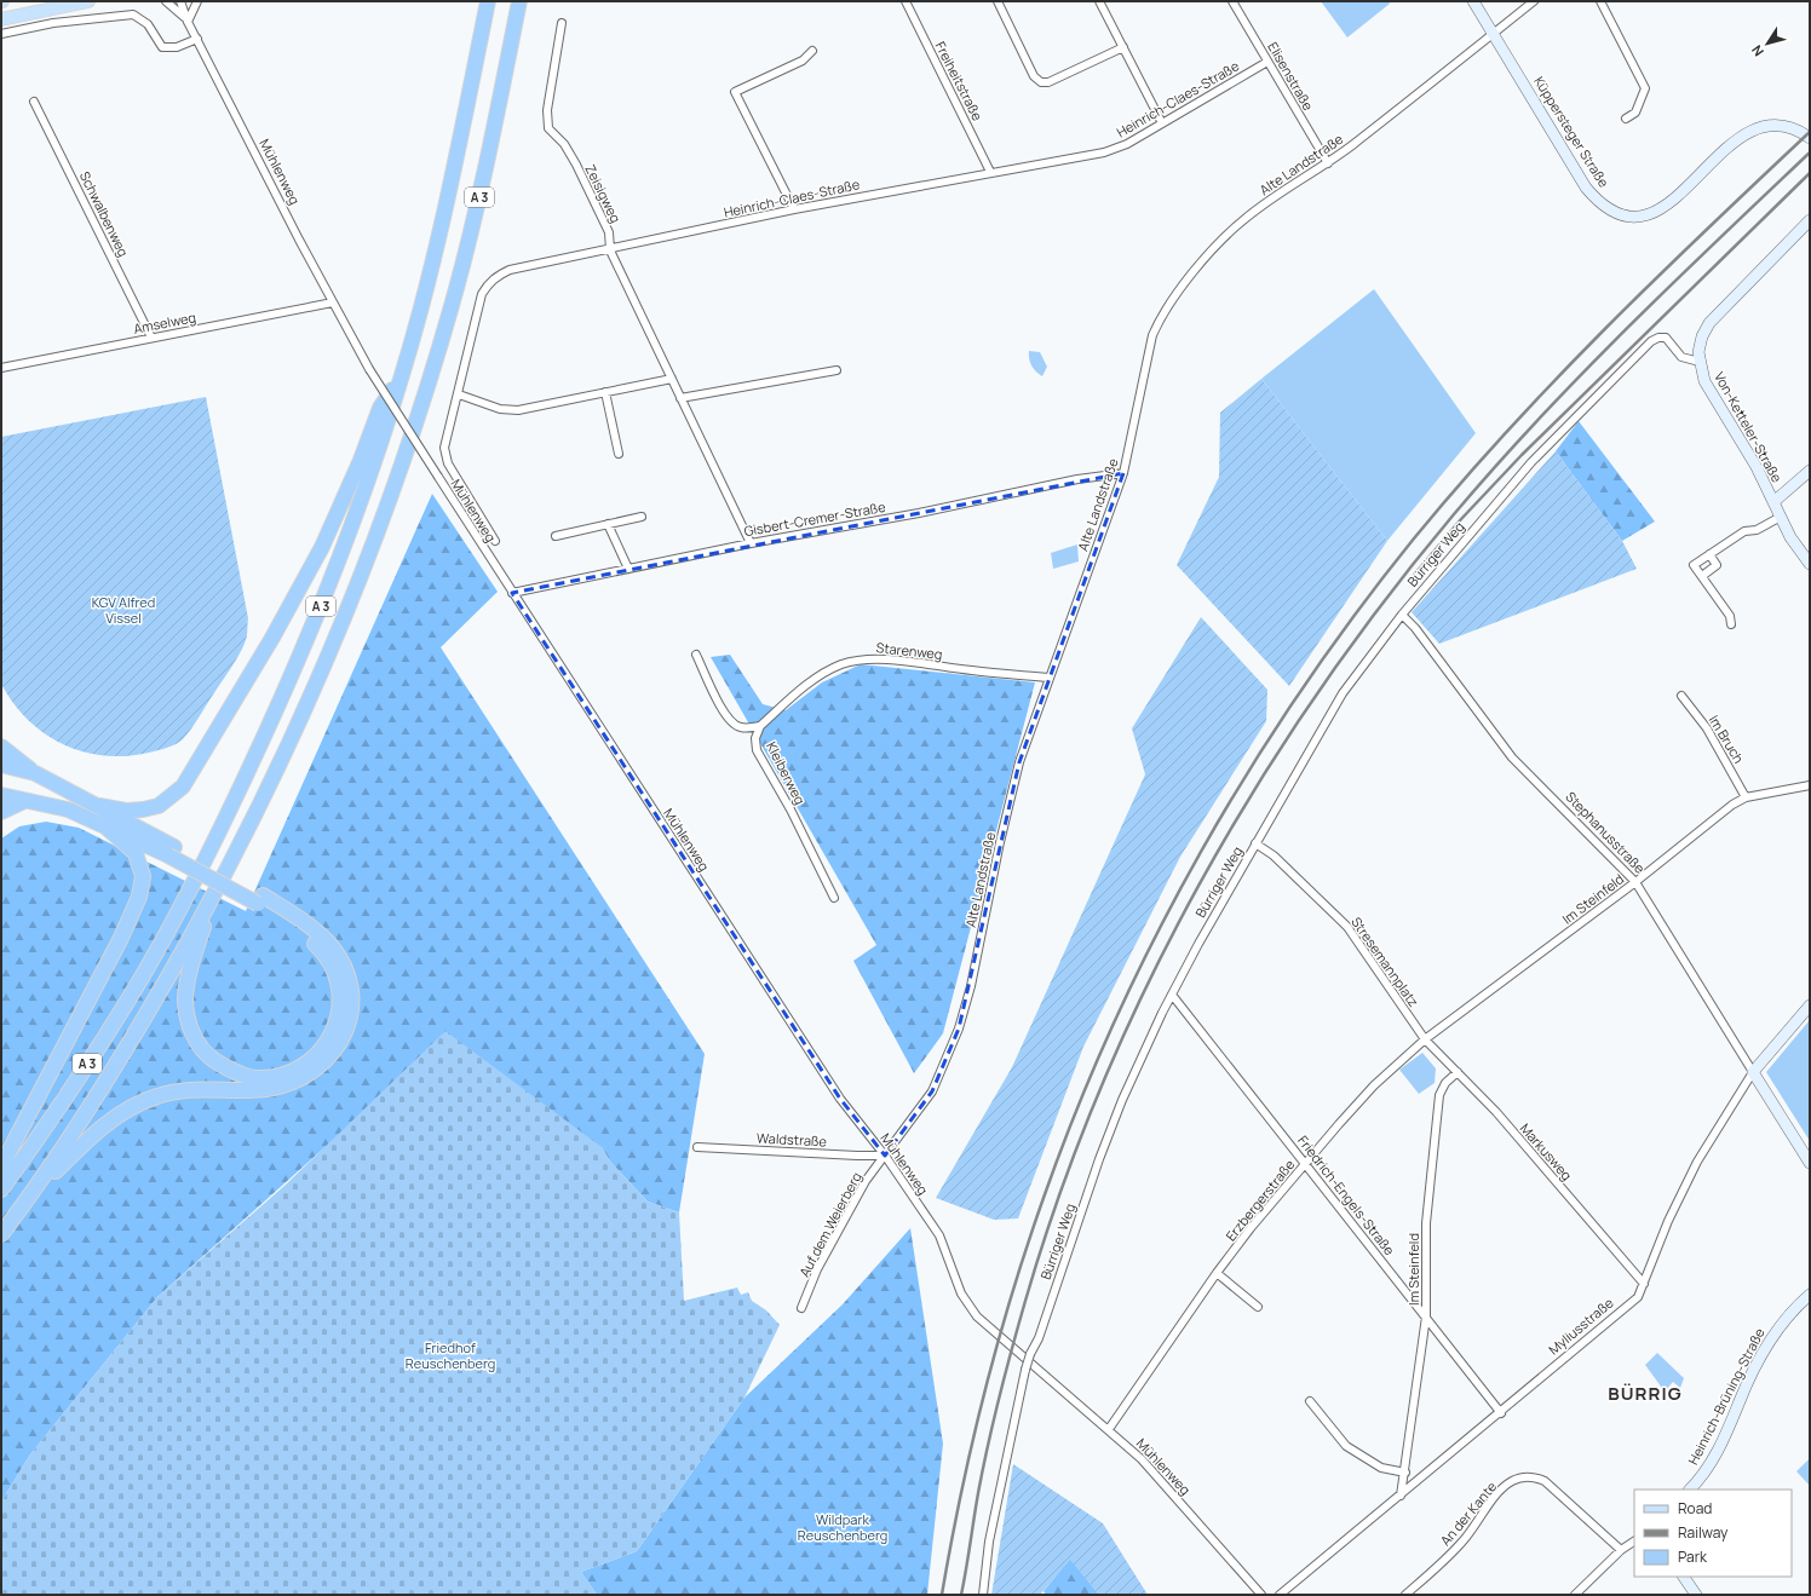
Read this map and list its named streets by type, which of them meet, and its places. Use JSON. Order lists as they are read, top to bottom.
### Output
{
  "streets": {
    "highway": ["A 3"],
    "street": [
      "Elisenstraße",
      "Freiheitstraße",
      "Heinrich-Claes-Straße",
      "Küppersteger Straße",
      "Alte Landstraße",
      "Mühlenweg",
      "Zeisigweg",
      "Schwalbenweg",
      "Amselweg",
      "Von-Ketteler-Straße",
      "Gisbert-Cremer-Straße",
      "Bürriger Weg",
      "Starenweg",
      "Im Bruch",
      "Kleiberweg",
      "Stephanusstraße",
      "Im Steinfeld",
      "Stresemannplatz",
      "Waldstraße",
      "Markusweg",
      "Friedrich-Engels-Straße",
      "Erzbergerstraße",
      "Auf dem Weierberg",
      "Myliusstraße",
      "Heinrich-Brüning-Straße",
      "An der Kante"
    ]
  },
  "crossings": [
    ["Elisenstraße", "Heinrich-Claes-Straße"],
    ["Elisenstraße", "Alte Landstraße"],
    ["Freiheitstraße", "Heinrich-Claes-Straße"],
    ["Heinrich-Claes-Straße", "Mühlenweg"],
    ["Heinrich-Claes-Straße", "Zeisigweg"],
    ["Küppersteger Straße", "Alte Landstraße"],
    ["Alte Landstraße", "Mühlenweg"],
    ["Alte Landstraße", "Gisbert-Cremer-Straße"],
    ["Alte Landstraße", "Starenweg"],
    ["Alte Landstraße", "Waldstraße"],
    ["Alte Landstraße", "Auf dem Weierberg"],
    ["Mühlenweg", "Amselweg"],
    ["Mühlenweg", "Gisbert-Cremer-Straße"],
    ["Mühlenweg", "Waldstraße"],
    ["Mühlenweg", "Erzbergerstraße"],
    ["Mühlenweg", "Auf dem Weierberg"],
    ["Zeisigweg", "Gisbert-Cremer-Straße"],
    ["Schwalbenweg", "Amselweg"],
    ["Von-Ketteler-Straße", "Bürriger Weg"],
    ["Bürriger Weg", "Stephanusstraße"],
    ["Bürriger Weg", "Stresemannplatz"],
    ["Bürriger Weg", "Friedrich-Engels-Straße"],
    ["Starenweg", "Kleiberweg"],
    ["Im Bruch", "Im Steinfeld"],
    ["Stephanusstraße", "Im Steinfeld"],
    ["Stephanusstraße", "Myliusstraße"],
    ["Im Steinfeld", "Stresemannplatz"],
    ["Im Steinfeld", "Markusweg"],
    ["Im Steinfeld", "Friedrich-Engels-Straße"],
    ["Im Steinfeld", "Erzbergerstraße"],
    ["Im Steinfeld", "Myliusstraße"],
    ["Stresemannplatz", "Markusweg"],
    ["Stresemannplatz", "Erzbergerstraße"],
    ["Waldstraße", "Auf dem Weierberg"],
    ["Markusweg", "Erzbergerstraße"],
    ["Markusweg", "Myliusstraße"],
    ["Friedrich-Engels-Straße", "Erzbergerstraße"],
    ["Friedrich-Engels-Straße", "Myliusstraße"]
  ],
  "districts": ["BÜRRIG"],
  "parks": ["KGV Alfred Vissel", "Friedhof Reuschenberg", "Wildpark Reuschenberg"],
  "legend": ["Road", "Railway", "Park"],
  "north": "bottom left"
}
